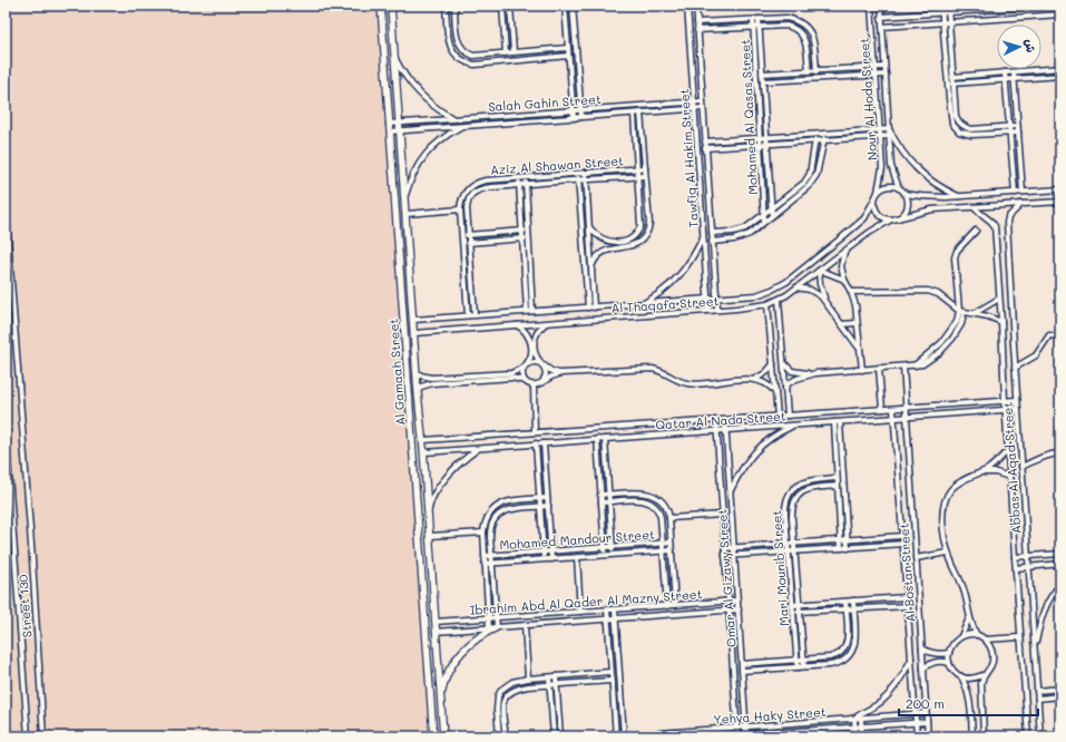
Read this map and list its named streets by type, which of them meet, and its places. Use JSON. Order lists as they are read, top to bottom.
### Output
{
  "streets": {
    "street": [
      "Nour Al Hoda Street",
      "Salah Gahin Street",
      "Mohamed Al Qasas Street",
      "Tawfiq Al Hakim Street",
      "Aziz Al Shawan Street",
      "Al Thaqafa Street",
      "Al Gamaah Street",
      "Qatar Al Nada Street",
      "Abbas Al Aqad Street",
      "Mohamed Mandour Street",
      "Mari Mounib Street",
      "Al Bostan Street",
      "Omar Al Gizawy Street",
      "Ibrahim Abd Al Qader Al Mazny Street",
      "Street 130",
      "Yehya Haky Street"
    ]
  },
  "crossings": [
    ["Nour Al Hoda Street", "Al Thaqafa Street"],
    ["Salah Gahin Street", "Tawfiq Al Hakim Street"],
    ["Salah Gahin Street", "Al Gamaah Street"],
    ["Mohamed Al Qasas Street", "Tawfiq Al Hakim Street"],
    ["Tawfiq Al Hakim Street", "Al Thaqafa Street"],
    ["Aziz Al Shawan Street", "Al Thaqafa Street"],
    ["Al Thaqafa Street", "Al Gamaah Street"],
    ["Al Thaqafa Street", "Abbas Al Aqad Street"],
    ["Al Gamaah Street", "Qatar Al Nada Street"],
    ["Al Gamaah Street", "Ibrahim Abd Al Qader Al Mazny Street"],
    ["Qatar Al Nada Street", "Abbas Al Aqad Street"],
    ["Qatar Al Nada Street", "Al Bostan Street"],
    ["Qatar Al Nada Street", "Omar Al Gizawy Street"],
    ["Al Bostan Street", "Yehya Haky Street"],
    ["Omar Al Gizawy Street", "Ibrahim Abd Al Qader Al Mazny Street"],
    ["Omar Al Gizawy Street", "Yehya Haky Street"]
  ],
  "scale_bar": "200 m",
  "north": "right"
}
